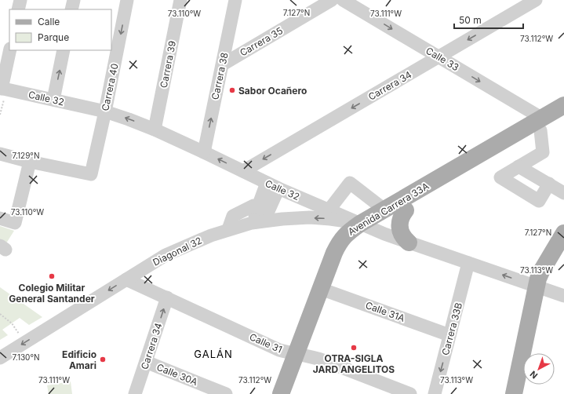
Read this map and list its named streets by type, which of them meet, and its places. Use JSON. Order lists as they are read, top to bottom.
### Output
{
  "streets": {
    "main road": ["Avenida Carrera 33A"],
    "street": [
      "Carrera 35",
      "Calle 33",
      "Carrera 39",
      "Carrera 38",
      "Carrera 34",
      "Carrera 40",
      "Calle 32",
      "Diagonal 32",
      "Calle 31A",
      "Carrera 33B",
      "Calle 31",
      "Calle 30A"
    ]
  },
  "crossings": [
    ["Carrera 35", "Carrera 38"],
    ["Calle 33", "Carrera 34"],
    ["Calle 33", "Avenida Carrera 33A"],
    ["Carrera 39", "Calle 32"],
    ["Carrera 38", "Calle 32"],
    ["Carrera 34", "Calle 32"],
    ["Carrera 34", "Calle 31"],
    ["Carrera 34", "Calle 30A"],
    ["Carrera 40", "Calle 32"],
    ["Calle 32", "Avenida Carrera 33A"],
    ["Calle 32", "Diagonal 32"],
    ["Calle 32", "Carrera 33B"],
    ["Avenida Carrera 33A", "Diagonal 32"],
    ["Avenida Carrera 33A", "Calle 31A"],
    ["Avenida Carrera 33A", "Calle 31"],
    ["Diagonal 32", "Calle 31"],
    ["Calle 31A", "Carrera 33B"]
  ],
  "one_way": [
    "Calle 33",
    "Carrera 38",
    "Diagonal 32",
    "Carrera 33B"
  ],
  "districts": ["GALÁN"],
  "places": [
    "Sabor Ocañero",
    "Colegio Militar General Santander",
    "OTRA-SIGLA JARD ANGELITOS",
    "Edificio Amari"
  ],
  "legend": ["Calle", "Parque"],
  "scale_bar": "50 m",
  "north": "bottom left",
  "coordinates": [
    "7.127°N",
    "73.110°W",
    "73.111°W",
    "73.112°W",
    "7.129°N",
    "73.113°W",
    "7.130°N"
  ]
}
